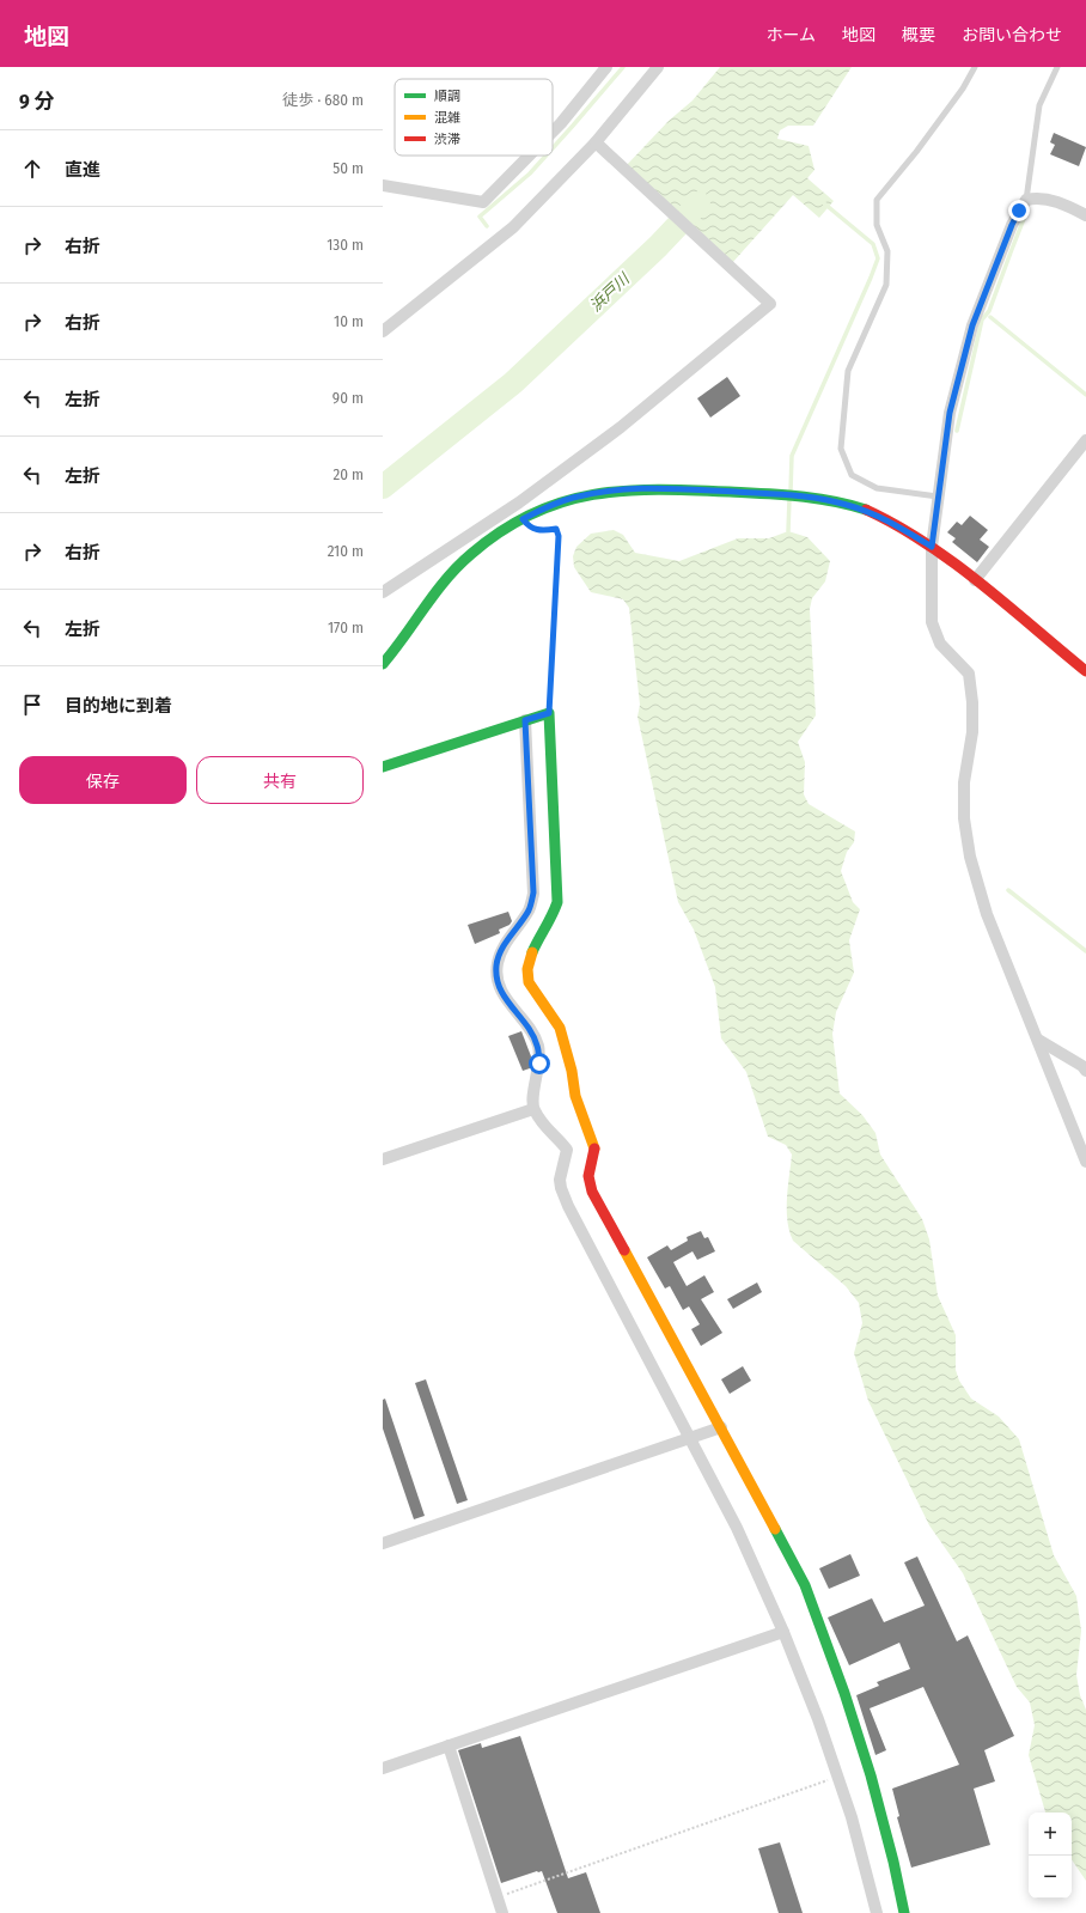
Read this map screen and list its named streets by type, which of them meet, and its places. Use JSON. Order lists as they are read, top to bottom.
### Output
{
  "water": ["浜戸川"],
  "legend": ["順調", "混雑", "渋滞"],
  "page": {
    "header": "地図",
    "nav": [
      "ホーム",
      "地図",
      "概要",
      "お問い合わせ"
    ],
    "heading": ["9 分", "徒歩 · 680 m"],
    "list": [
      ["直進", "50 m"],
      ["右折", "130 m"],
      ["右折", "10 m"],
      ["左折", "90 m"],
      ["左折", "20 m"],
      ["右折", "210 m"],
      ["左折", "170 m"],
      "目的地に到着"
    ],
    "buttons": ["保存", "共有"],
    "map_buttons": ["+", "−"]
  }
}
